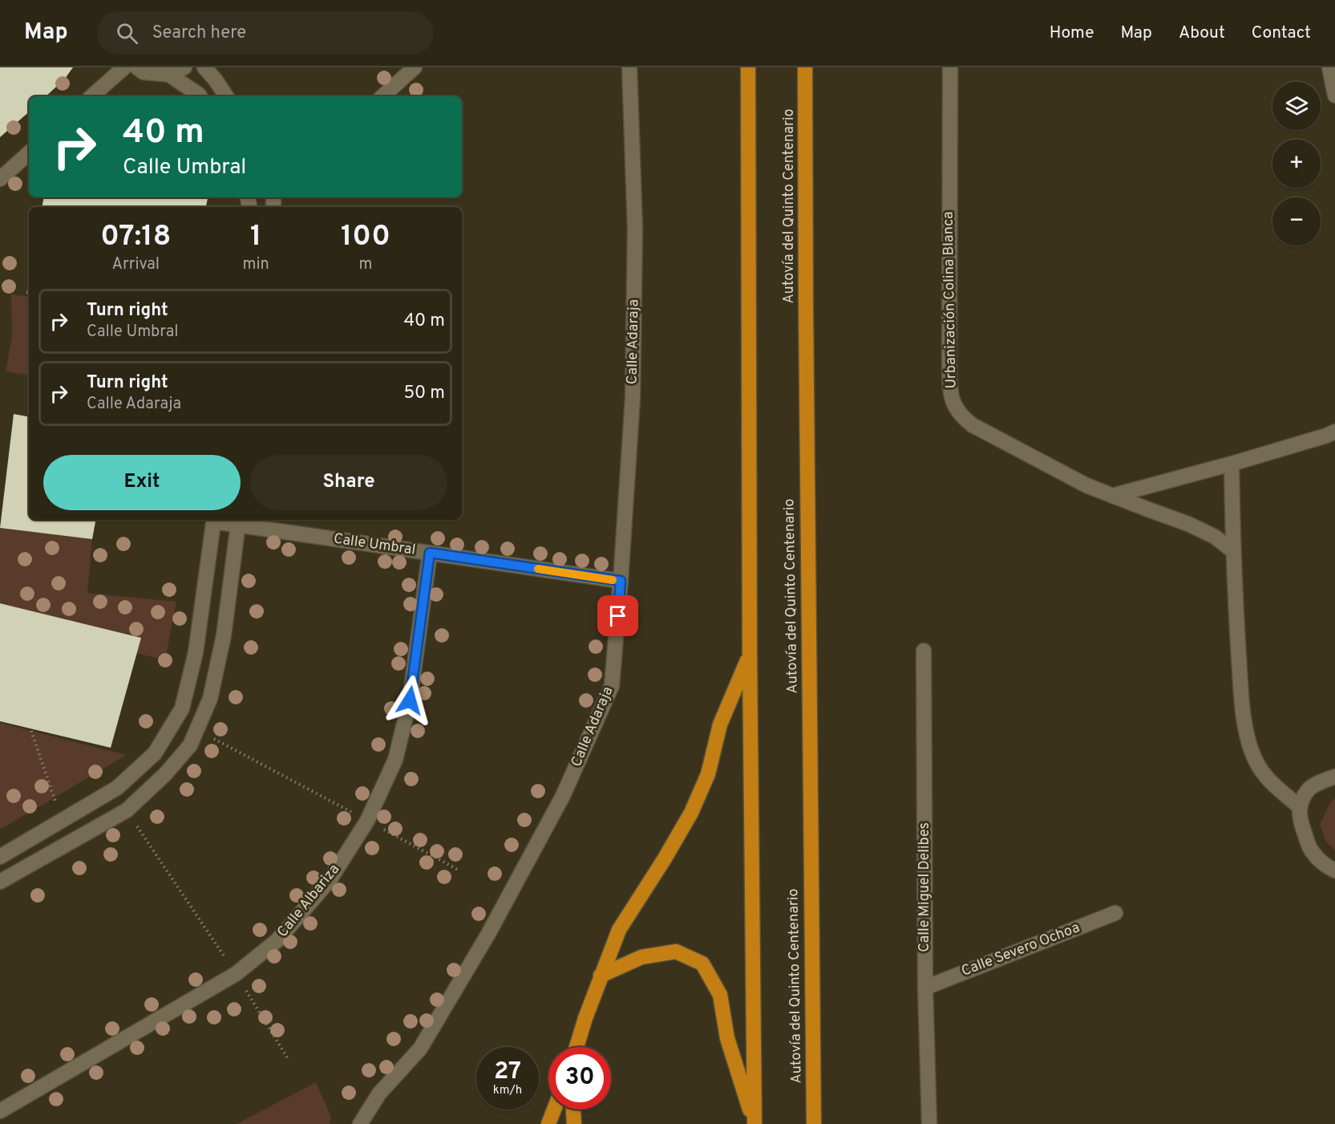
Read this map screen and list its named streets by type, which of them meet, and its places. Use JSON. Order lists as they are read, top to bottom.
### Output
{
  "streets": {
    "highway": ["Autovía del Quinto Centenario"],
    "street": [
      "Urbanización Colina Blanca",
      "Calle Adaraja",
      "Calle Umbral",
      "Calle Miguel Delibes",
      "Calle Albariza",
      "Calle Severo Ochoa"
    ]
  },
  "crossings": [
    ["Calle Adaraja", "Calle Umbral"],
    ["Calle Umbral", "Calle Albariza"],
    ["Calle Miguel Delibes", "Calle Severo Ochoa"]
  ],
  "page": {
    "header": "Map",
    "search": "Search here",
    "nav": [
      "Home",
      "Map",
      "About",
      "Contact"
    ],
    "map_buttons": ["+", "−"],
    "turn": ["40 m", "Calle Umbral"],
    "eta": [
      "07:18",
      "Arrival",
      "1",
      "min",
      "100",
      "m"
    ],
    "list": [
      {
        "name": "Turn right",
        "note": "Calle Umbral",
        "value": "40 m"
      },
      {
        "name": "Turn right",
        "note": "Calle Adaraja",
        "value": "50 m"
      }
    ],
    "buttons": ["Exit", "Share"],
    "speed": "27 km/h",
    "limit": "30"
  }
}
